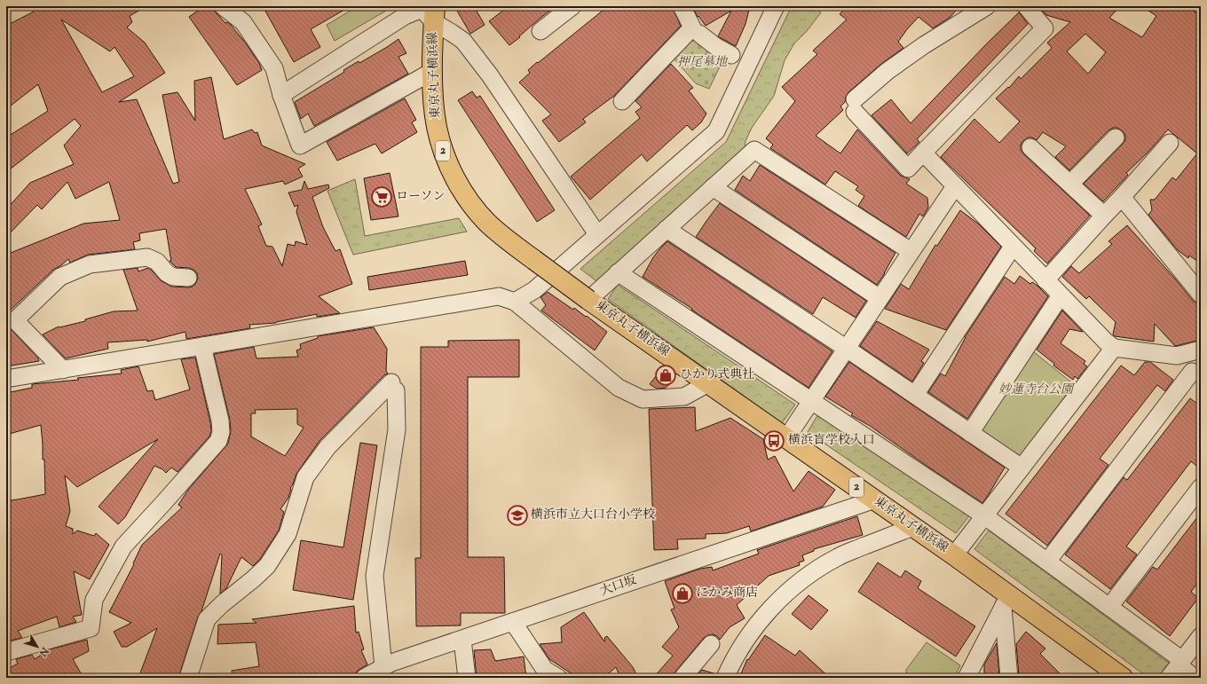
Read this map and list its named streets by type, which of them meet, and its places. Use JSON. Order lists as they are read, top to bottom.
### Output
{
  "streets": {
    "main road": ["東京丸子横浜線", "2"],
    "street": ["大口坂"]
  },
  "crossings": [
    ["東京丸子横浜線", "大口坂"]
  ],
  "parks": ["押尾墓地", "妙蓮寺台公園"],
  "places": {
    "supermarket": ["ローソン"],
    "shop": ["ひかり式典社", "にかみ商店"],
    "bus stop": ["横浜盲学校入口"],
    "school or university": ["横浜市立大口台小学校"]
  },
  "north": "bottom right"
}
